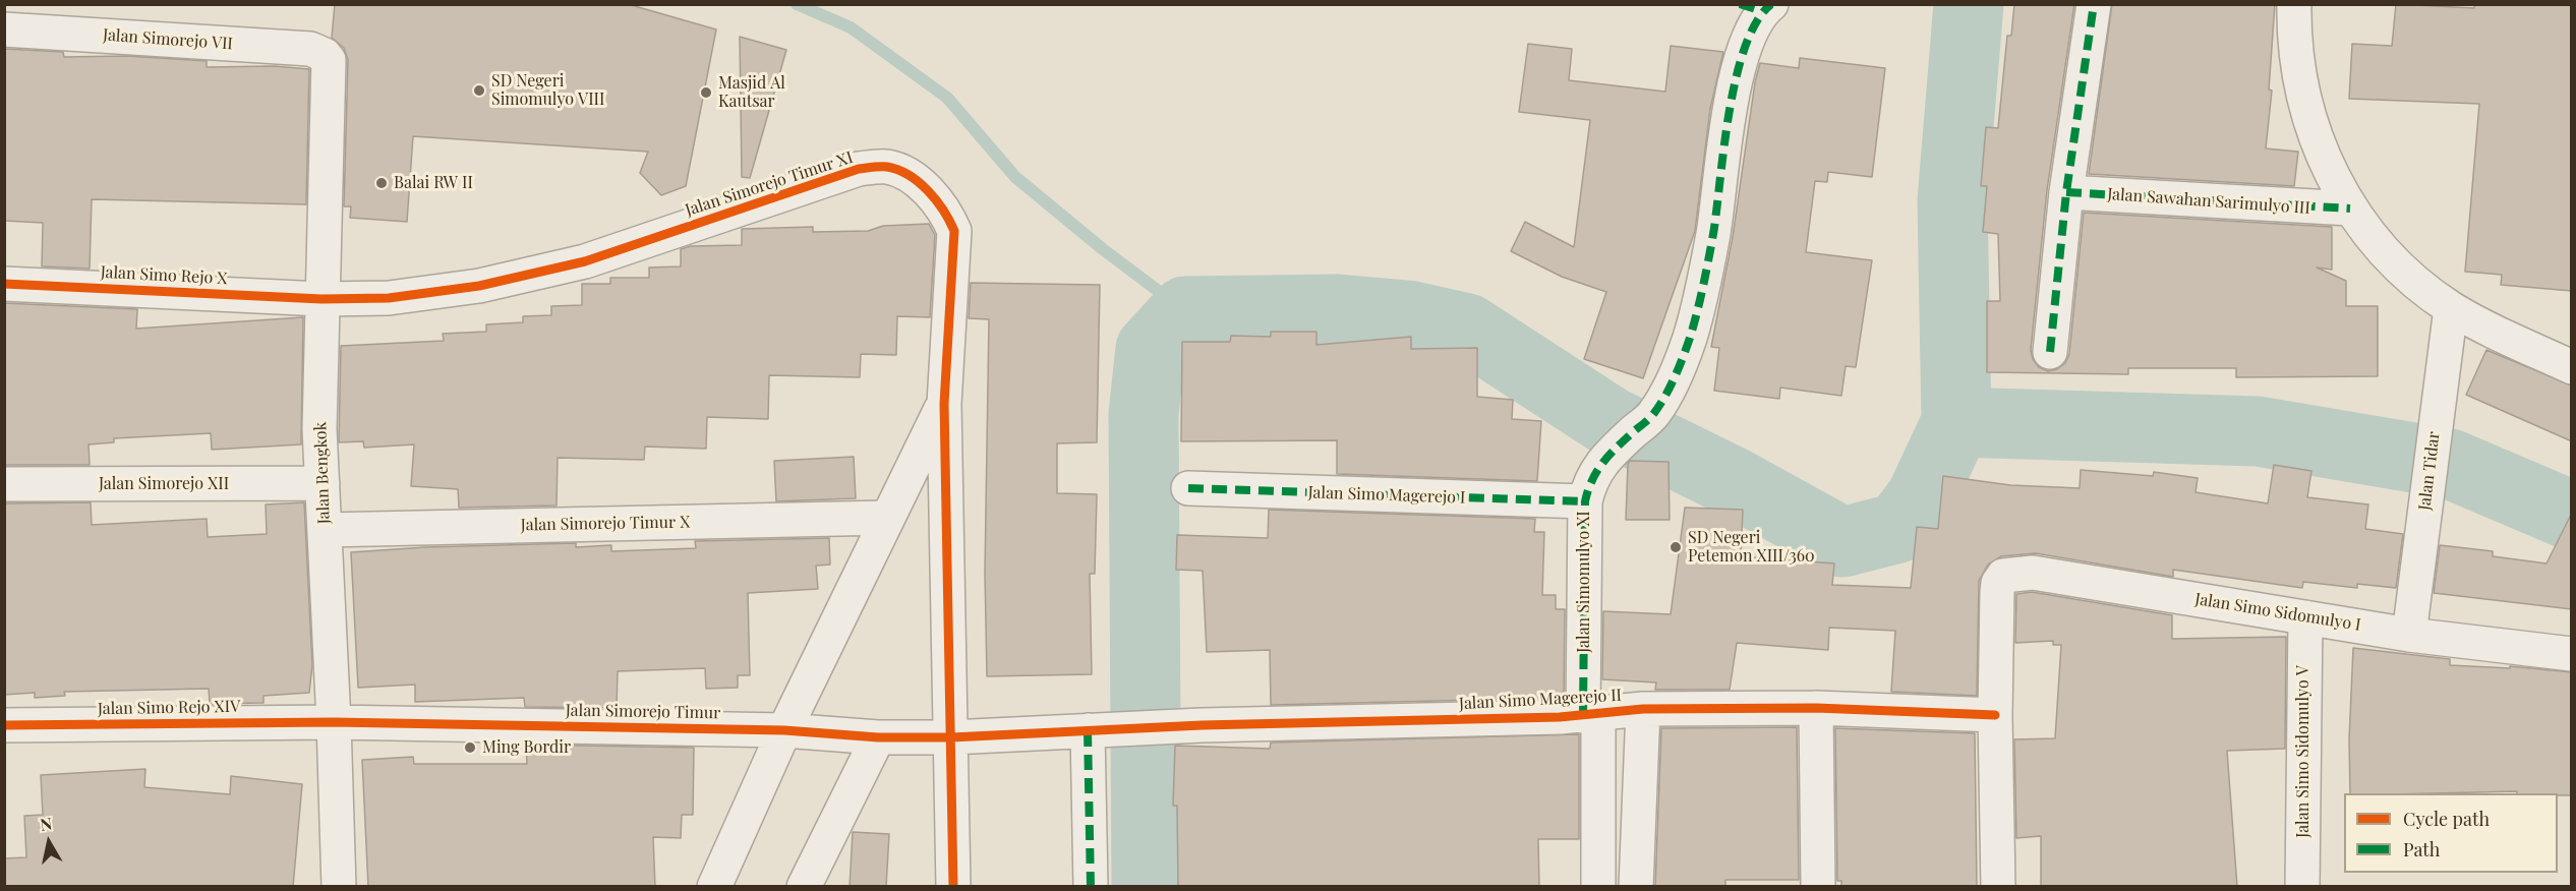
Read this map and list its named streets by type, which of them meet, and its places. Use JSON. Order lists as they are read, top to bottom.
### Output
{
  "streets": {
    "street": [
      "Jalan Simorejo VII",
      "Jalan Simorejo Timur XI",
      "Jalan Sawahan Sarimulyo III",
      "Jalan Simo Rejo X",
      "Jalan Tidar",
      "Jalan Bengkok",
      "Jalan Simorejo XII",
      "Jalan Simo Magerejo I",
      "Jalan Simorejo Timur X",
      "Jalan Simomulyo XI",
      "Jalan Simo Sidomulyo I",
      "Jalan Simo Magerejo II",
      "Jalan Simo Rejo XIV",
      "Jalan Simorejo Timur",
      "Jalan Simo Sidomulyo V"
    ]
  },
  "crossings": [
    ["Jalan Simorejo VII", "Jalan Bengkok"],
    ["Jalan Simorejo Timur XI", "Jalan Simo Rejo X"],
    ["Jalan Simorejo Timur XI", "Jalan Bengkok"],
    ["Jalan Simorejo Timur XI", "Jalan Simorejo Timur"],
    ["Jalan Simo Rejo X", "Jalan Bengkok"],
    ["Jalan Tidar", "Jalan Simo Sidomulyo I"],
    ["Jalan Bengkok", "Jalan Simorejo XII"],
    ["Jalan Bengkok", "Jalan Simorejo Timur X"],
    ["Jalan Bengkok", "Jalan Simo Rejo XIV"],
    ["Jalan Bengkok", "Jalan Simorejo Timur"],
    ["Jalan Simo Magerejo I", "Jalan Simomulyo XI"],
    ["Jalan Simomulyo XI", "Jalan Simo Magerejo II"],
    ["Jalan Simo Sidomulyo I", "Jalan Simo Magerejo II"],
    ["Jalan Simo Sidomulyo I", "Jalan Simo Sidomulyo V"],
    ["Jalan Simo Magerejo II", "Jalan Simorejo Timur"],
    ["Jalan Simo Rejo XIV", "Jalan Simorejo Timur"]
  ],
  "places": [
    "SD Negeri Simomulyo VIII",
    "Masjid Al Kautsar",
    "Balai RW II",
    "SD Negeri Petemon XIII/360",
    "Ming Bordir"
  ],
  "legend": ["Cycle path", "Path"],
  "north": "top"
}
